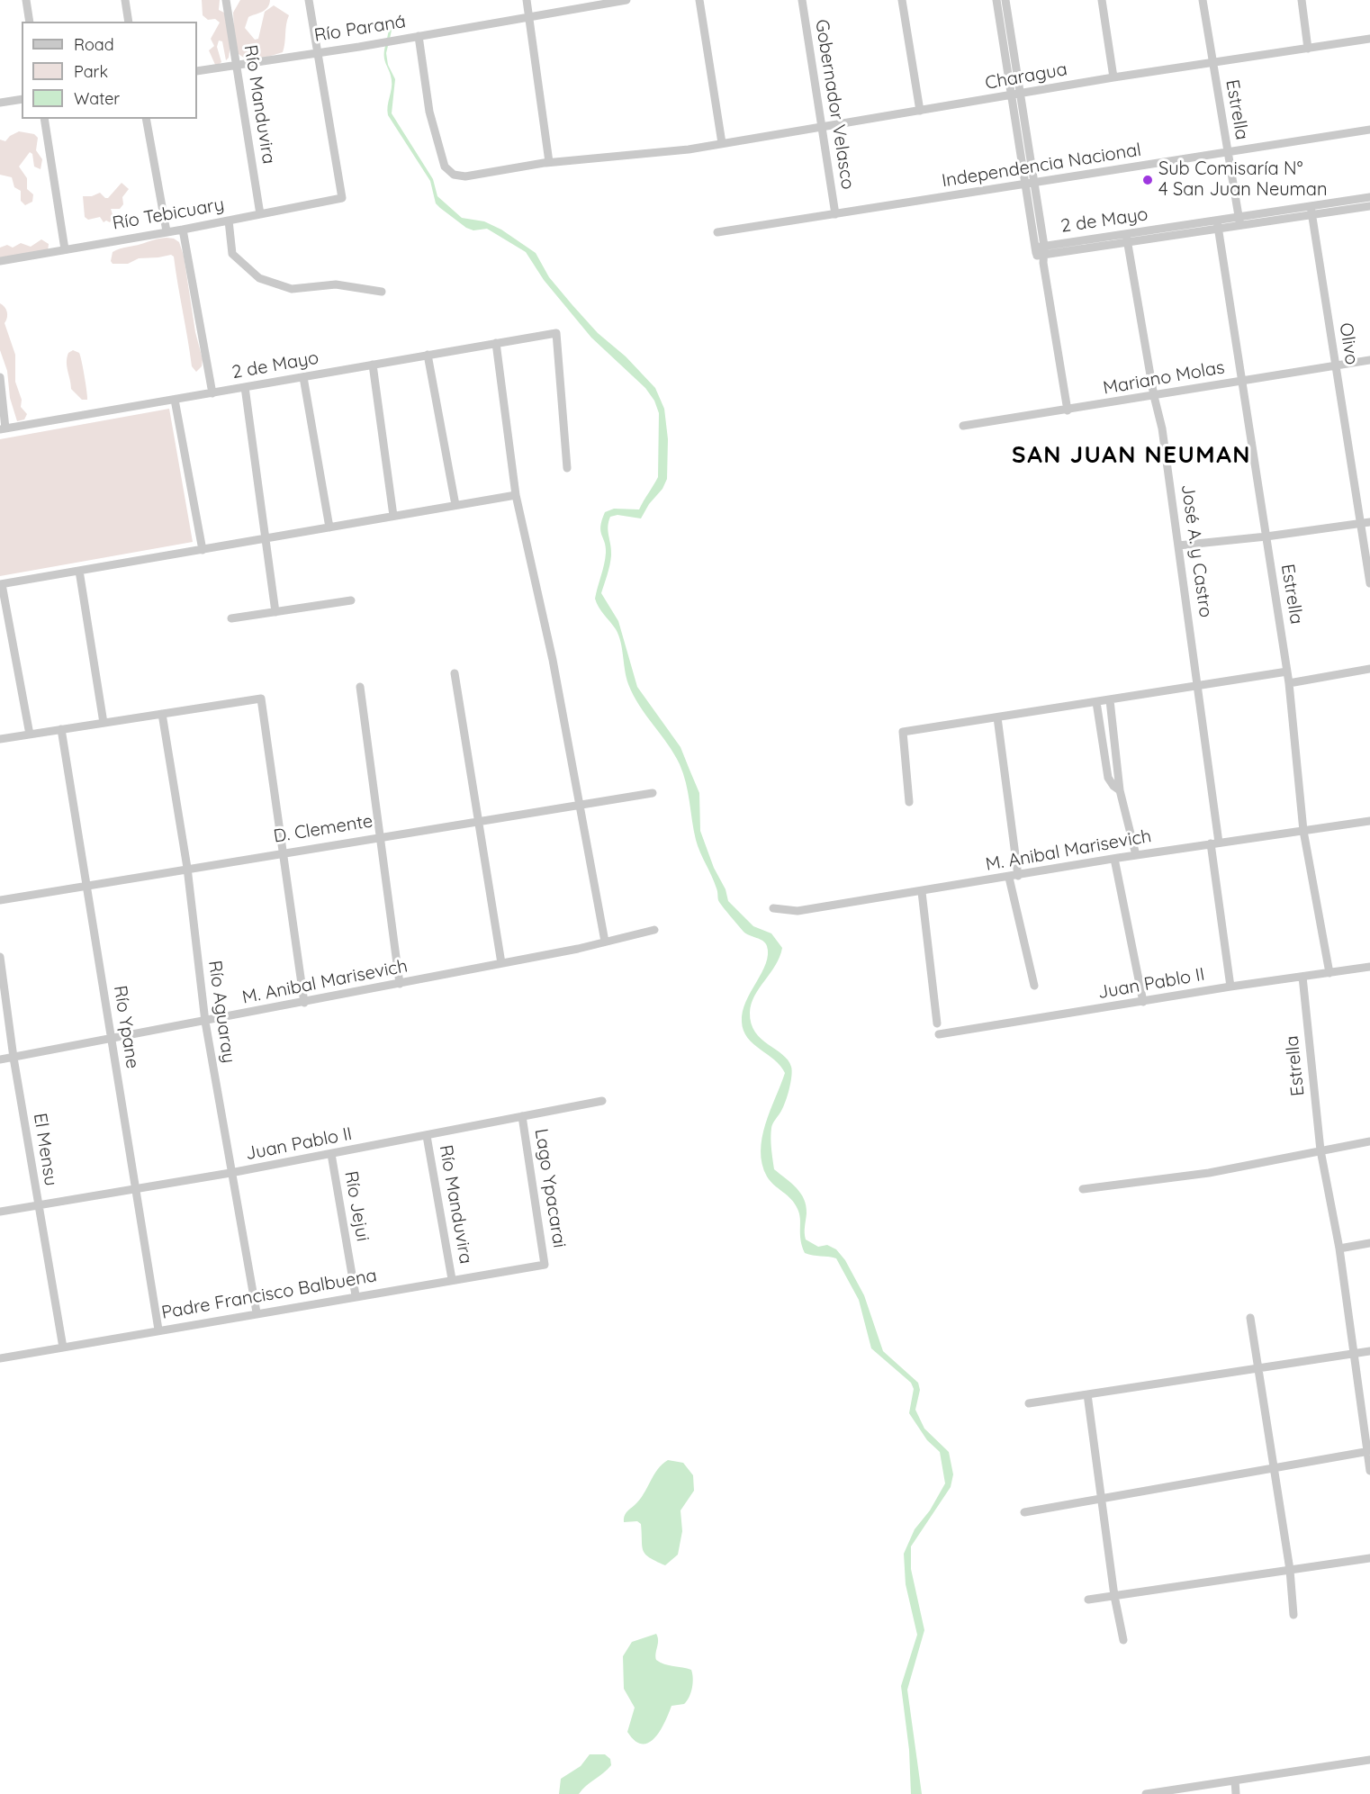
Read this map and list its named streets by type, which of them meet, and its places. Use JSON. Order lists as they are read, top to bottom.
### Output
{
  "streets": {
    "street": [
      "Río Paraná",
      "Charagua",
      "Río Manduvira",
      "Gobernador Velasco",
      "Estrella",
      "Independencia Nacional",
      "Río Tebicuary",
      "2 de Mayo",
      "Olivo",
      "Mariano Molas",
      "José A. y Castro",
      "D. Clemente",
      "M. Anibal Marisevich",
      "Juan Pablo II",
      "Río Aguaray",
      "Río Ypane",
      "El Mensu",
      "Lago Ypacarai",
      "Río Jejui",
      "Padre Francisco Balbuena"
    ]
  },
  "crossings": [
    ["Río Paraná", "Charagua"],
    ["Río Paraná", "Río Manduvira"],
    ["Río Paraná", "Río Tebicuary"],
    ["Charagua", "Gobernador Velasco"],
    ["Charagua", "Estrella"],
    ["Río Manduvira", "Río Tebicuary"],
    ["Río Manduvira", "Juan Pablo II"],
    ["Río Manduvira", "Padre Francisco Balbuena"],
    ["Gobernador Velasco", "Independencia Nacional"],
    ["Estrella", "Independencia Nacional"],
    ["Estrella", "2 de Mayo"],
    ["Estrella", "Mariano Molas"],
    ["Estrella", "M. Anibal Marisevich"],
    ["Estrella", "Juan Pablo II"],
    ["2 de Mayo", "Olivo"],
    ["2 de Mayo", "José A. y Castro"],
    ["Olivo", "Mariano Molas"],
    ["Mariano Molas", "José A. y Castro"],
    ["José A. y Castro", "M. Anibal Marisevich"],
    ["José A. y Castro", "Juan Pablo II"],
    ["D. Clemente", "Río Aguaray"],
    ["D. Clemente", "Río Ypane"],
    ["M. Anibal Marisevich", "Río Aguaray"],
    ["M. Anibal Marisevich", "Río Ypane"],
    ["M. Anibal Marisevich", "El Mensu"],
    ["Juan Pablo II", "Río Aguaray"],
    ["Juan Pablo II", "Río Ypane"],
    ["Juan Pablo II", "El Mensu"],
    ["Juan Pablo II", "Lago Ypacarai"],
    ["Juan Pablo II", "Río Jejui"],
    ["Río Aguaray", "Padre Francisco Balbuena"],
    ["Río Ypane", "Padre Francisco Balbuena"],
    ["El Mensu", "Padre Francisco Balbuena"],
    ["Lago Ypacarai", "Padre Francisco Balbuena"],
    ["Río Jejui", "Padre Francisco Balbuena"]
  ],
  "districts": ["SAN JUAN NEUMAN"],
  "places": ["Sub Comisaría N° 4 San Juan Neuman"],
  "legend": ["Road", "Park", "Water"]
}
